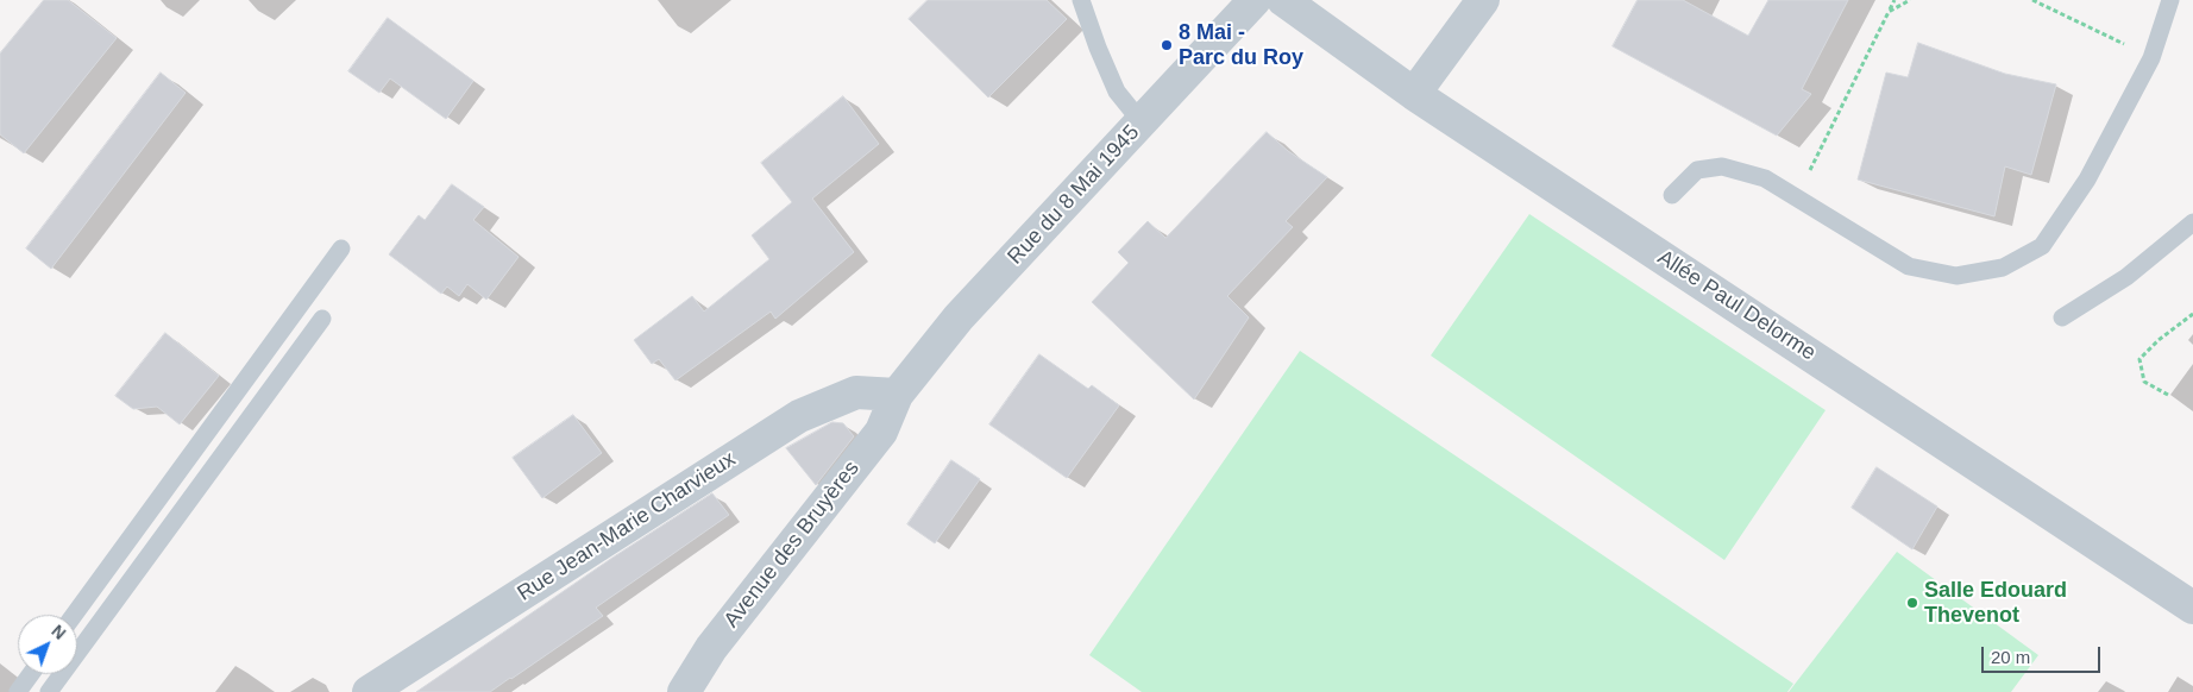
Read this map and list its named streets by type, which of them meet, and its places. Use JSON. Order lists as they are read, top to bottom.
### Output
{
  "streets": {
    "street": [
      "Rue du 8 Mai 1945",
      "Allée Paul Delorme",
      "Rue Jean-Marie Charvieux",
      "Avenue des Bruyères"
    ]
  },
  "crossings": [
    ["Rue du 8 Mai 1945", "Rue Jean-Marie Charvieux"],
    ["Rue du 8 Mai 1945", "Avenue des Bruyères"],
    ["Rue Jean-Marie Charvieux", "Avenue des Bruyères"]
  ],
  "places": ["8 Mai - Parc du Roy", "Salle Edouard Thevenot"],
  "scale_bar": "20 m",
  "north": "top right"
}
